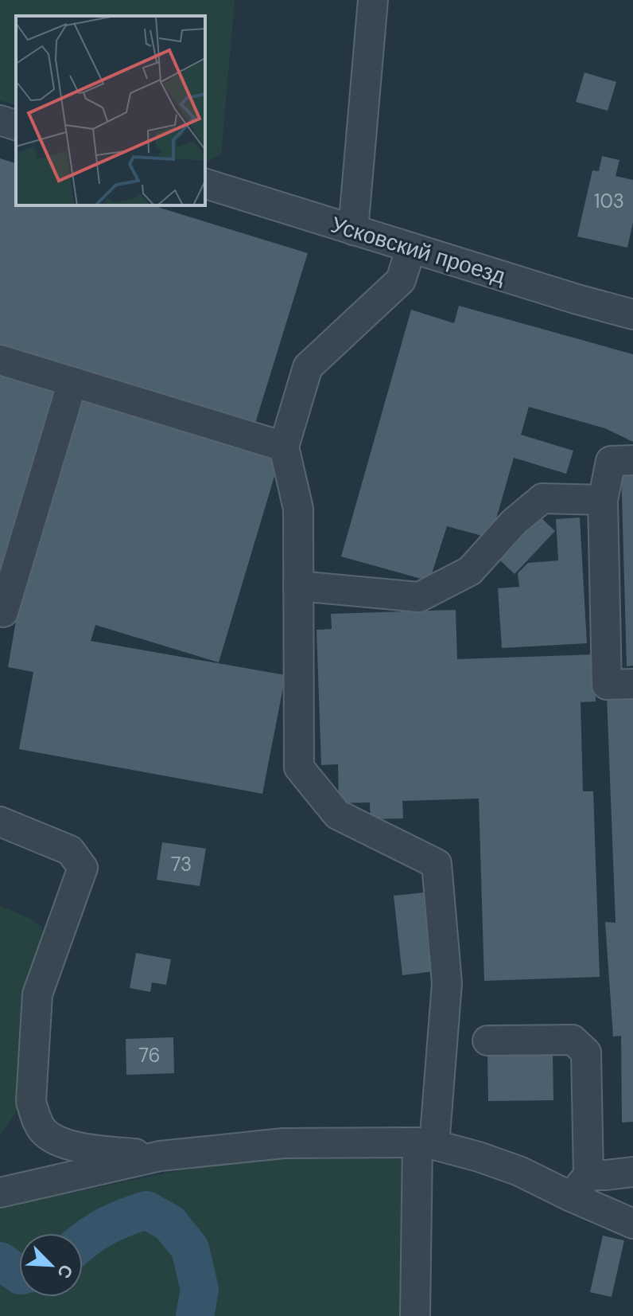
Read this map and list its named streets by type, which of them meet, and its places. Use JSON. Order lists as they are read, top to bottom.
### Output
{
  "streets": {
    "street": ["Усковский проезд"]
  },
  "house_numbers": ["103", "73", "76"],
  "north": "bottom right"
}
